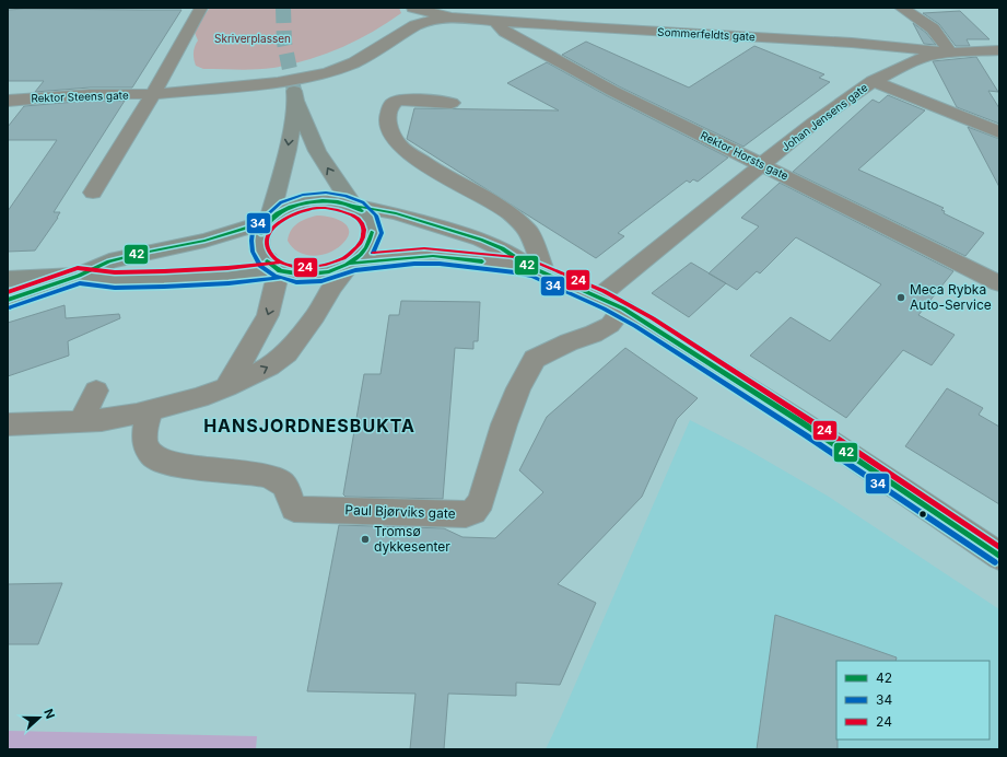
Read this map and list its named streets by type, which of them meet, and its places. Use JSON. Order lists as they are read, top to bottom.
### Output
{
  "streets": {
    "street": [
      "Sommerfeldts gate",
      "Rektor Steens gate",
      "Johan Jensens gate",
      "Rektor Horsts gate",
      "Paul Bjørviks gate"
    ]
  },
  "crossings": [
    ["Sommerfeldts gate", "Rektor Steens gate"],
    ["Sommerfeldts gate", "Johan Jensens gate"],
    ["Sommerfeldts gate", "Rektor Horsts gate"],
    ["Johan Jensens gate", "Rektor Horsts gate"]
  ],
  "districts": ["HANSJORDNESBUKTA"],
  "parks": ["Skriverplassen"],
  "places": ["Meca Rybka Auto-Service", "Tromsø dykkesenter"],
  "lines": ["transit line 34", "transit line 42", "transit line 24"],
  "legend": ["42", "34", "24"],
  "north": "right"
}
